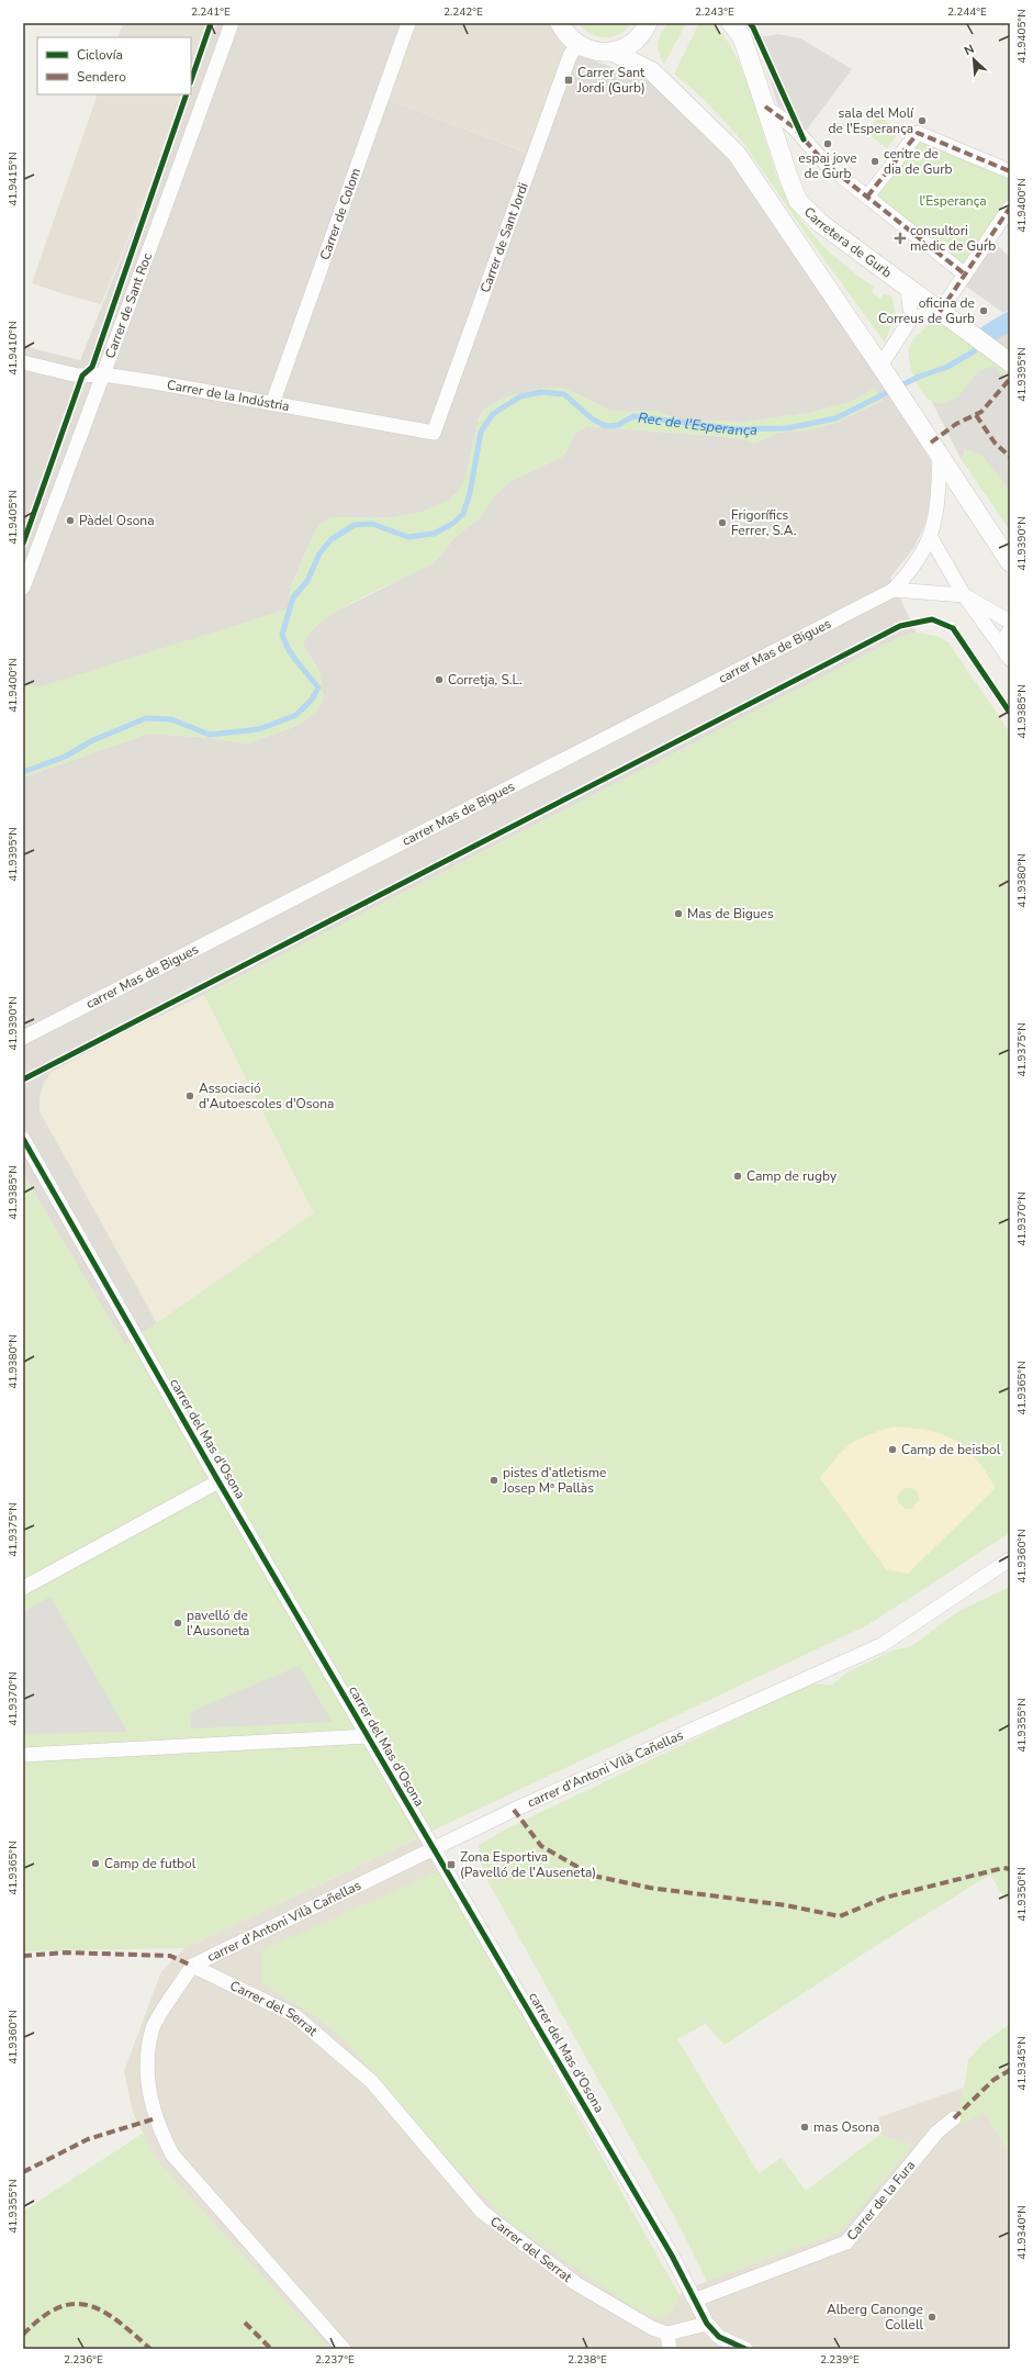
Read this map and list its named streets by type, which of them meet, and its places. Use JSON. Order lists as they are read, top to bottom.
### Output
{
  "streets": {
    "street": [
      "Carrer de Colom",
      "Carrer de Sant Jordi",
      "Carretera de Gurb",
      "Carrer de Sant Roc",
      "Carrer de la Indústria",
      "carrer Mas de Bigues",
      "carrer del Mas d'Osona",
      "carrer d'Antoni Vilà Cañellas",
      "Carrer del Serrat",
      "Carrer de la Fura"
    ]
  },
  "crossings": [
    ["Carrer de Colom", "Carrer de la Indústria"],
    ["Carrer de Sant Jordi", "Carrer de la Indústria"],
    ["Carrer de Sant Roc", "Carrer de la Indústria"],
    ["carrer del Mas d'Osona", "carrer d'Antoni Vilà Cañellas"],
    ["carrer del Mas d'Osona", "Carrer de la Fura"],
    ["carrer d'Antoni Vilà Cañellas", "Carrer del Serrat"]
  ],
  "water": ["Rec de l'Esperança"],
  "parks": ["l'Esperança"],
  "places": {
    "transit": ["Carrer Sant Jordi (Gurb)", "Zona Esportiva (Pavelló de l'Auseneta)"],
    "other": [
      "sala del Molí de l'Esperança",
      "espai jove de Gurb",
      "centre de dia de Gurb",
      "oficina de Correus de Gurb",
      "Pàdel Osona",
      "Frigorífics Ferrer, S.A.",
      "Corretja, S.L.",
      "Mas de Bigues",
      "Associació d'Autoescoles d'Osona",
      "Camp de rugby",
      "Camp de beisbol",
      "pistes d'atletisme Josep Mª Pallàs",
      "pavelló de l'Ausoneta",
      "Camp de futbol",
      "mas Osona",
      "Alberg Canonge Collell"
    ],
    "health": ["consultori mèdic de Gurb"]
  },
  "legend": ["Ciclovía", "Sendero"],
  "north": "top left",
  "coordinates": [
    "2.241°E",
    "2.242°E",
    "2.243°E",
    "2.244°E",
    "41.9405°N",
    "41.9415°N",
    "41.9400°N",
    "41.9410°N",
    "41.9395°N",
    "41.9390°N",
    "41.9385°N",
    "41.9380°N",
    "41.9375°N",
    "41.9370°N",
    "41.9365°N",
    "41.9360°N",
    "41.9355°N",
    "41.9350°N",
    "41.9345°N",
    "41.9340°N",
    "2.236°E",
    "2.237°E",
    "2.238°E",
    "2.239°E"
  ]
}
